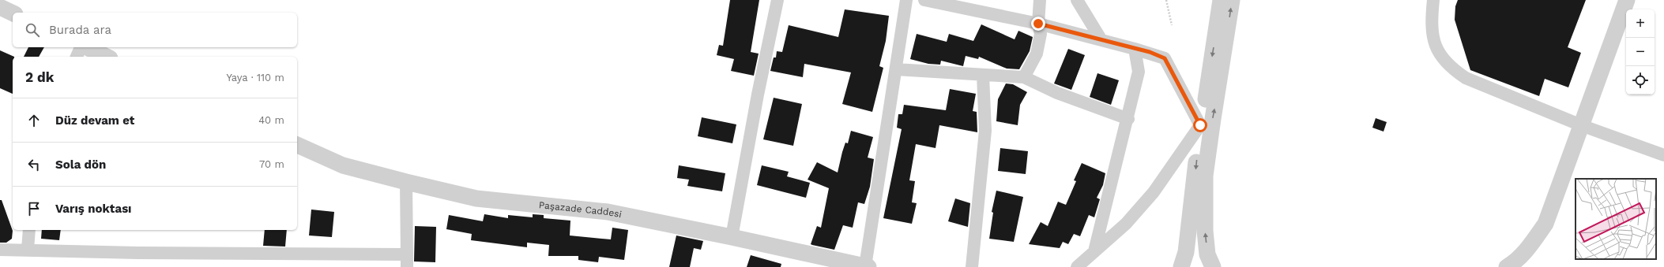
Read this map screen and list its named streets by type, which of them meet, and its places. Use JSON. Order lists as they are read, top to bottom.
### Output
{
  "streets": {
    "street": ["Paşazade Caddesi"]
  },
  "page": {
    "map_buttons": ["+", "−"],
    "search": "Burada ara",
    "heading": ["2 dk", "Yaya · 110 m"],
    "list": [
      ["Düz devam et", "40 m"],
      ["Sola dön", "70 m"],
      "Varış noktası"
    ]
  }
}
